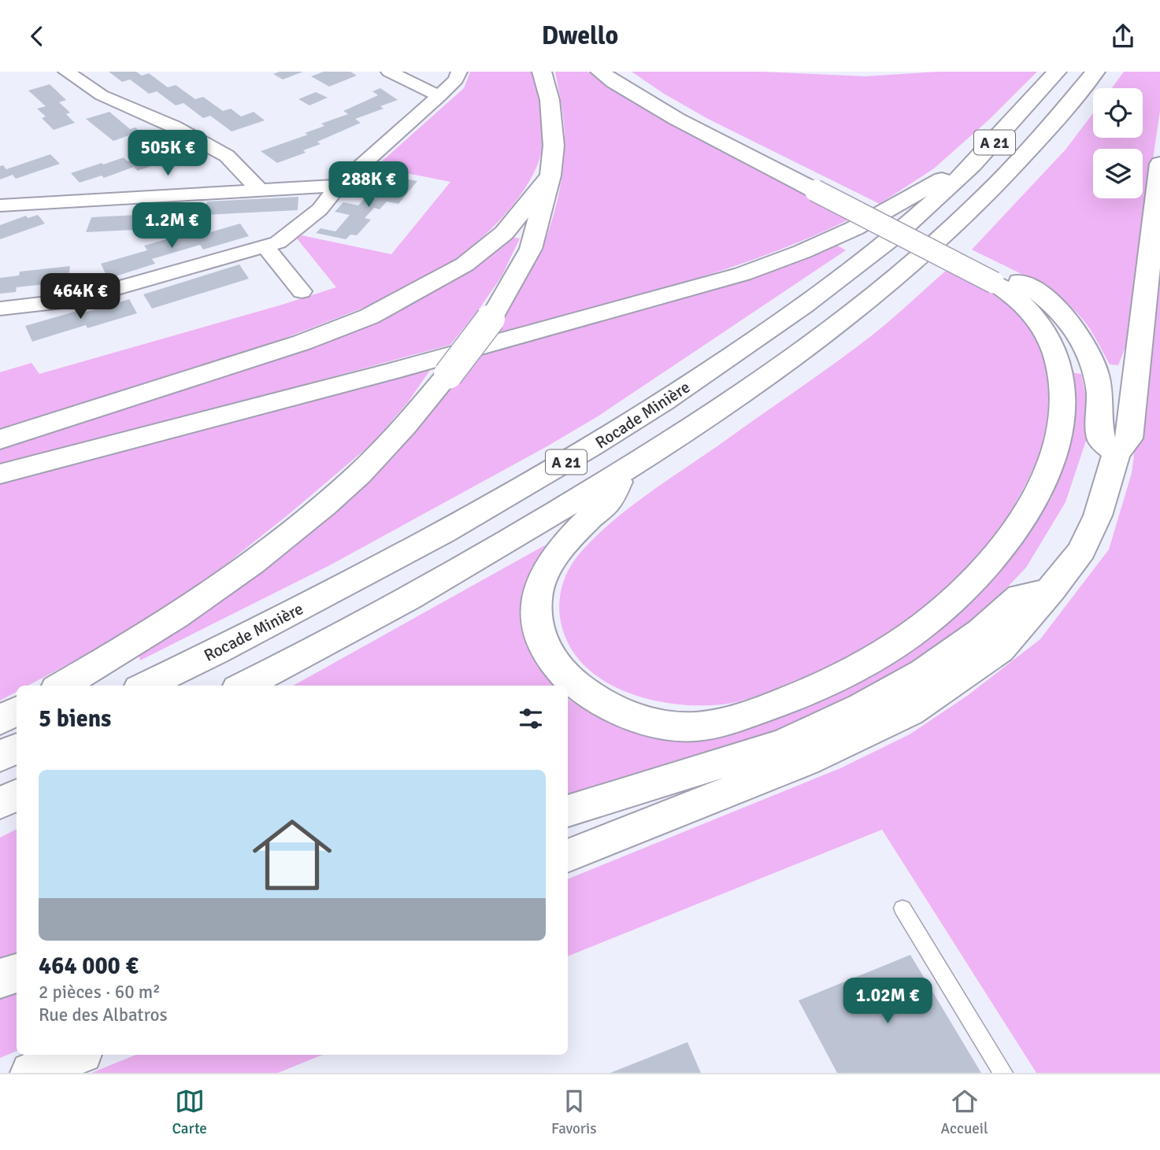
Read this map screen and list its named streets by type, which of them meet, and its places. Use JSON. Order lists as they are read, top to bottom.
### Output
{
  "streets": {
    "highway": ["A 21", "Rocade Minière"]
  },
  "page": {
    "header": "Dwello",
    "price": [
      "505K €",
      "288K €",
      "1.2M €",
      "464K €",
      "1.02M €"
    ],
    "heading": "5 biens",
    "list": [
      {
        "name": "464 000 €",
        "note": "2 pièces · 60 m² · Rue des Albatros"
      }
    ],
    "tabs": ["Carte", "Favoris", "Accueil"]
  }
}
